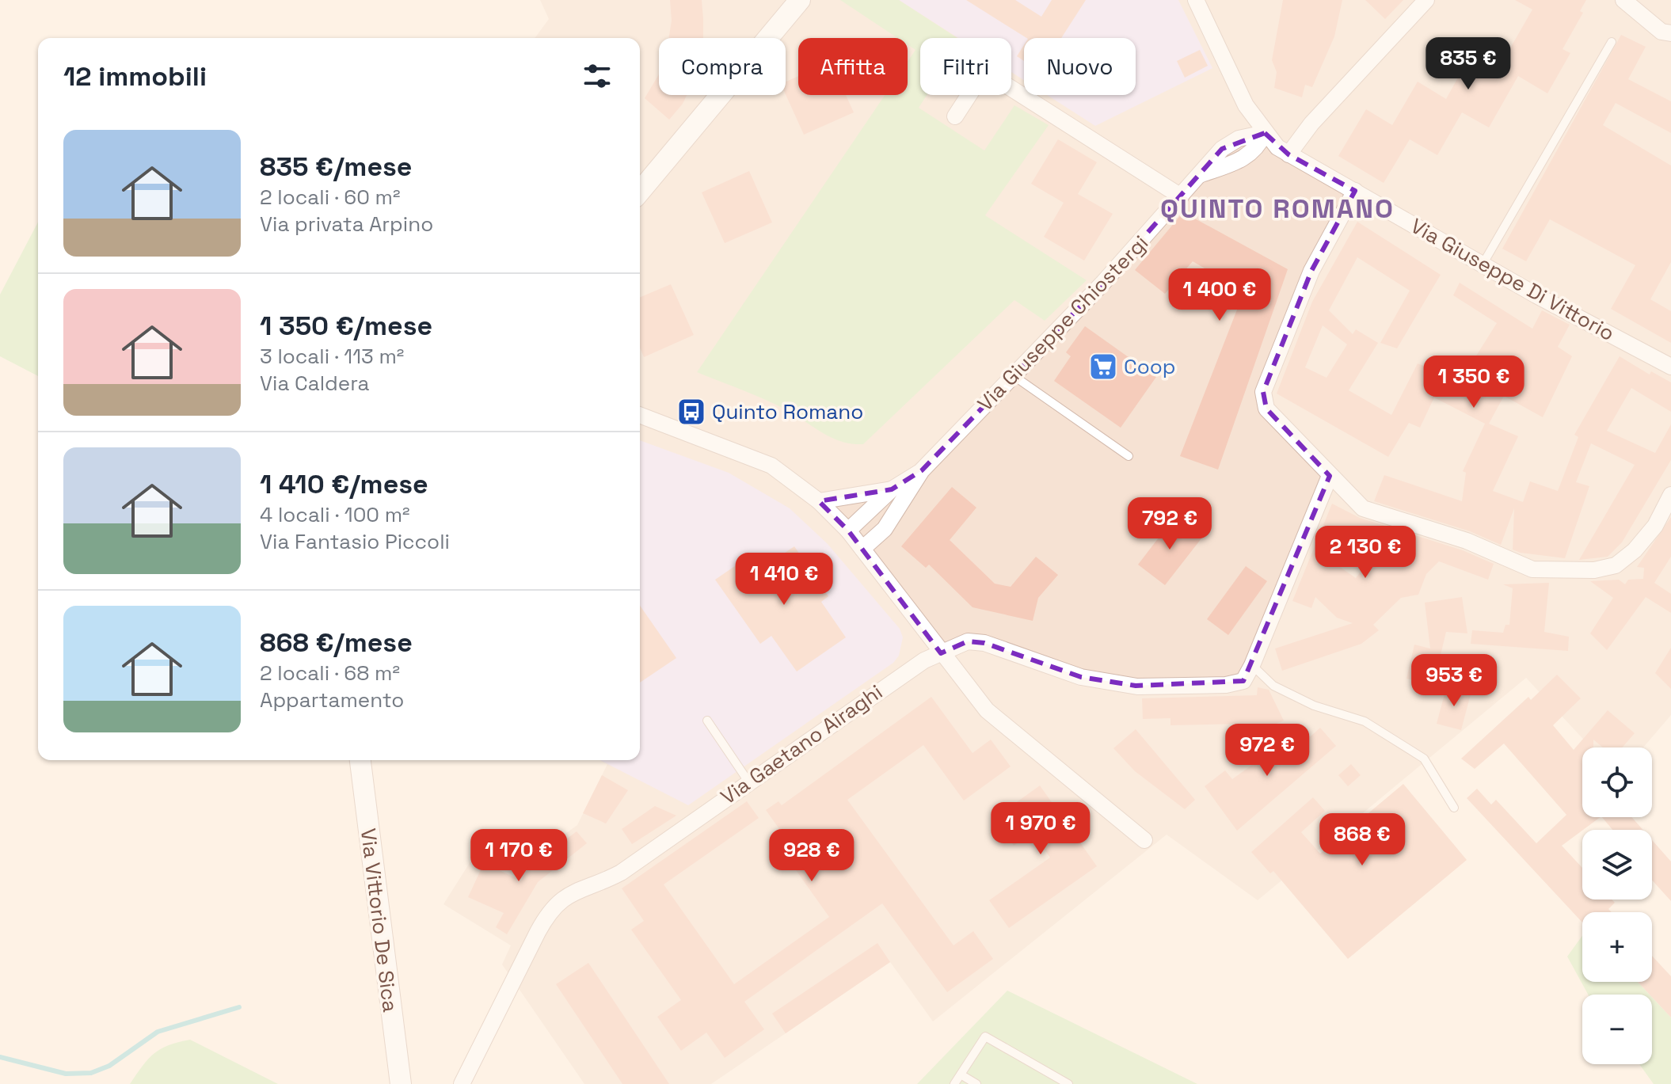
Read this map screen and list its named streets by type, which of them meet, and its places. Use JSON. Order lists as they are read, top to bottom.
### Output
{
  "streets": {
    "street": [
      "Via Giuseppe Di Vittorio",
      "Via Giuseppe Chiostergi",
      "Via Gaetano Airaghi",
      "Via Vittorio De Sica"
    ]
  },
  "crossings": [
    ["Via Giuseppe Di Vittorio", "Via Giuseppe Chiostergi"]
  ],
  "districts": ["QUINTO ROMANO"],
  "places": {
    "supermarket": ["Coop"],
    "bus stop": ["Quinto Romano"]
  },
  "page": {
    "price": [
      "835 €",
      "1 400 €",
      "1 350 €",
      "792 €",
      "2 130 €",
      "1 410 €",
      "953 €",
      "972 €",
      "1 970 €",
      "868 €",
      "1 170 €",
      "928 €"
    ],
    "chip": [
      "Compra",
      "Affitta",
      "Filtri",
      "Nuovo"
    ],
    "heading": "12 immobili",
    "list": [
      {
        "name": "835 €/mese",
        "note": "2 locali · 60 m² · Via privata Arpino"
      },
      {
        "name": "1 350 €/mese",
        "note": "3 locali · 113 m² · Via Caldera"
      },
      {
        "name": "1 410 €/mese",
        "note": "4 locali · 100 m² · Via Fantasio Piccoli"
      },
      {
        "name": "868 €/mese",
        "note": "2 locali · 68 m² · Appartamento"
      }
    ],
    "map_buttons": ["+", "−"]
  }
}
